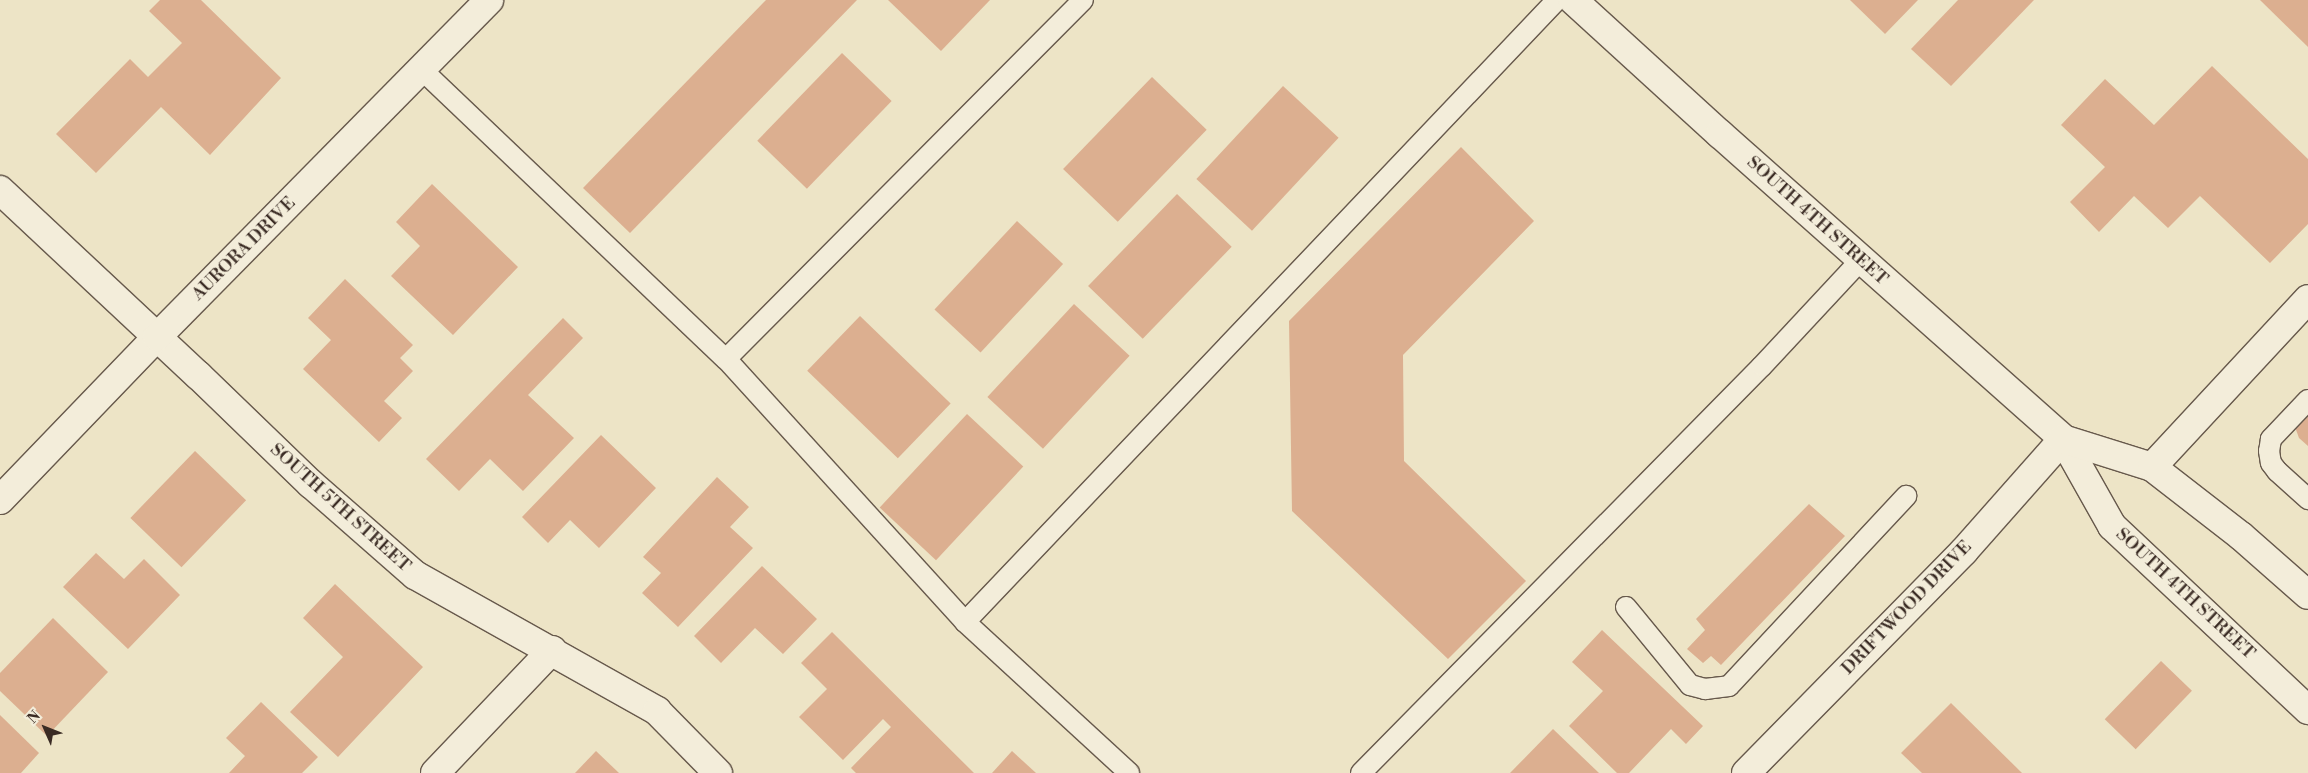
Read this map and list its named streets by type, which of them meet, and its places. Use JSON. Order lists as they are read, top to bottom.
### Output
{
  "streets": {
    "street": [
      "SOUTH 4TH STREET",
      "AURORA DRIVE",
      "SOUTH 5TH STREET",
      "DRIFTWOOD DRIVE"
    ]
  },
  "crossings": [
    ["SOUTH 4TH STREET", "DRIFTWOOD DRIVE"],
    ["AURORA DRIVE", "SOUTH 5TH STREET"]
  ],
  "north": "top left"
}
